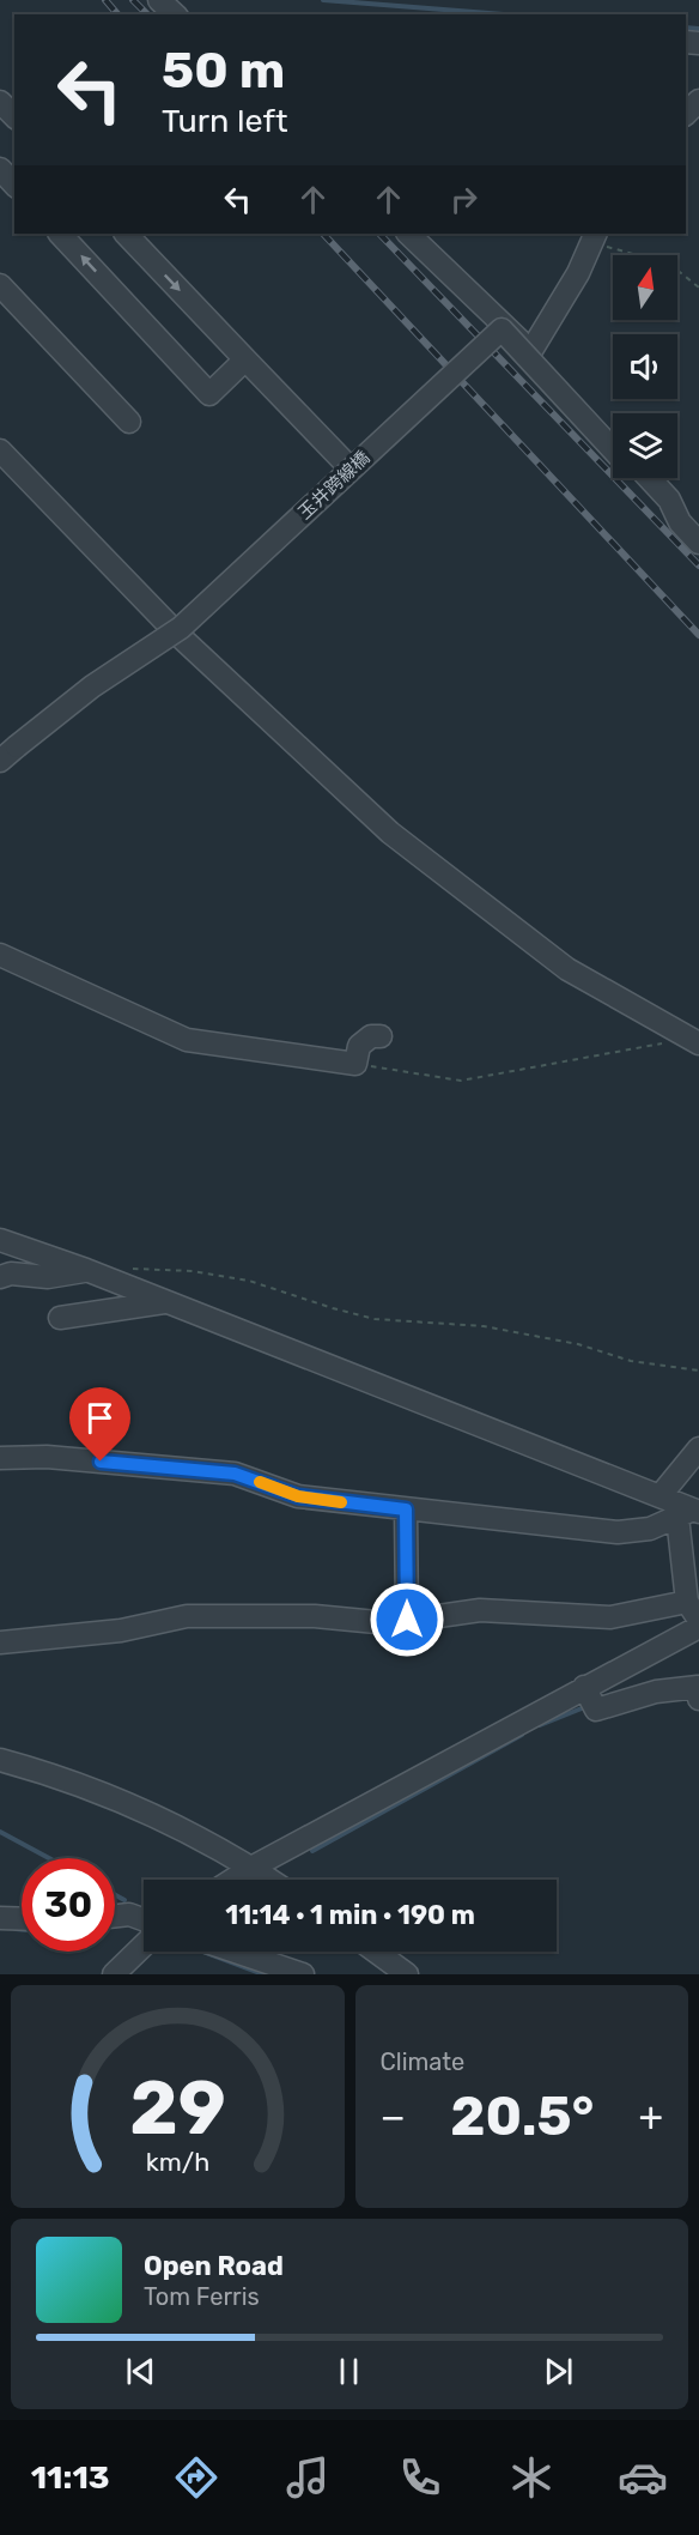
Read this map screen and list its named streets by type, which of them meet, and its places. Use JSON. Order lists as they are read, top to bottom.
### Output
{
  "streets": {
    "street": ["玉井跨線橋"]
  },
  "north": "top",
  "page": {
    "turn": ["50 m", "Turn left"],
    "limit": "30",
    "trip": "11:14 · 1 min · 190 m",
    "tile": "Climate",
    "heat": ["−", "20.5°", "+"],
    "song": ["Open Road", "Tom Ferris"],
    "tabs": "11:13",
    "gauge": ["29", "km/h"]
  }
}
